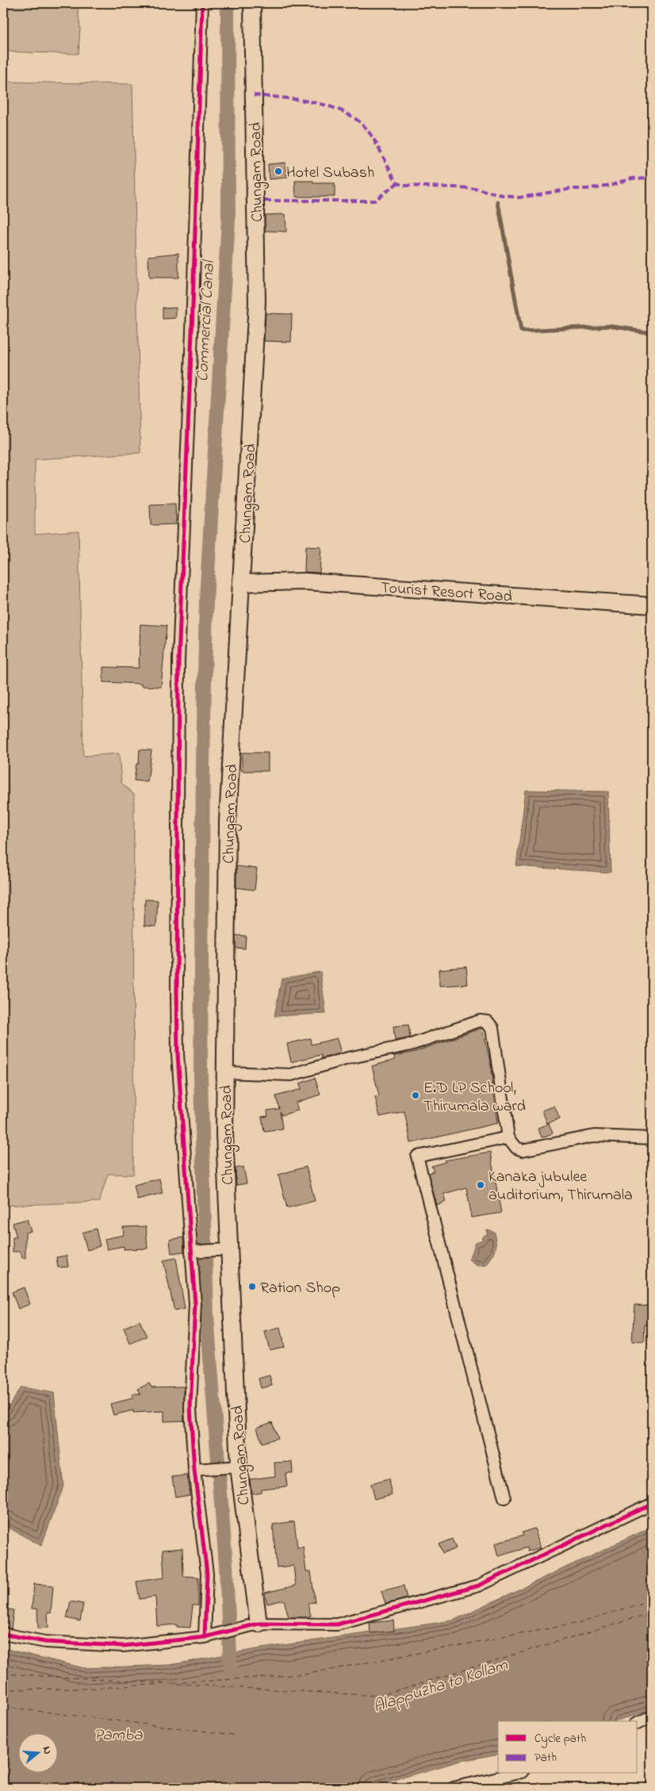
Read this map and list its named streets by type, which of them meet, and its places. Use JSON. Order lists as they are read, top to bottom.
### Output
{
  "streets": {
    "main road": ["Chungam Road", "Tourist Resort Road"]
  },
  "crossings": [
    ["Chungam Road", "Tourist Resort Road"]
  ],
  "water": ["Commercial Canal", "Alappuzha to Kollam", "Pamba"],
  "places": [
    "Hotel Subash",
    "E.D LP School, Thirumala ward",
    "Kanaka jubulee auditorium, Thirumala",
    "Ration Shop"
  ],
  "legend": ["Cycle path", "Path"],
  "north": "right"
}
